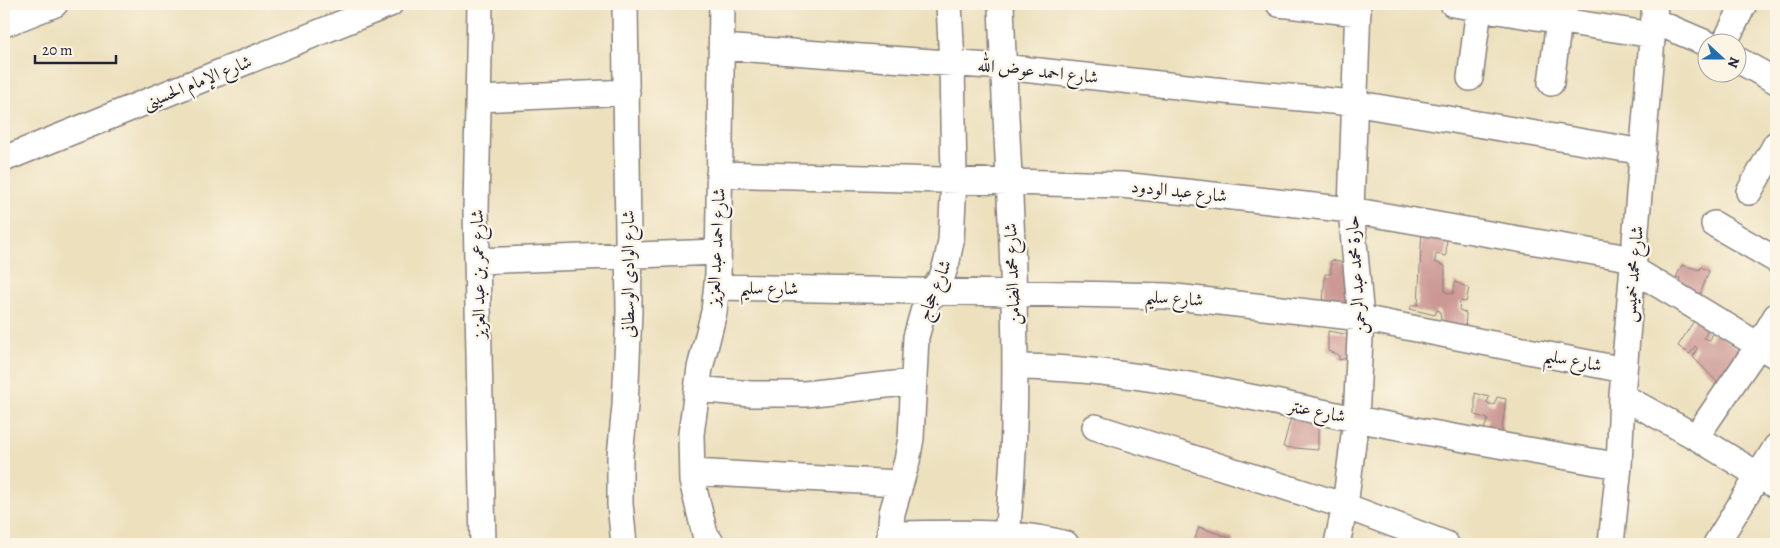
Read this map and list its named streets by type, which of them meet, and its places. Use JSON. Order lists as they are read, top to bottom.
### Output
{
  "streets": {
    "street": [
      "شارع احمد عوض الله",
      "شارع الإمام الحسينى",
      "شارع عبد الودود",
      "شارع احمد عبد العزيز",
      "شارع عمر بن عبد العزيز",
      "شارع الوادى الوسطانى",
      "شارع محمد الضامن",
      "شارع محمد خميس",
      "حارة محمد عبد الرحمن",
      "شارع سليم",
      "شارع حجاج",
      "شارع عنتر"
    ]
  },
  "crossings": [
    ["شارع احمد عوض الله", "شارع احمد عبد العزيز"],
    ["شارع احمد عوض الله", "شارع محمد الضامن"],
    ["شارع احمد عوض الله", "شارع محمد خميس"],
    ["شارع احمد عوض الله", "حارة محمد عبد الرحمن"],
    ["شارع احمد عوض الله", "شارع حجاج"],
    ["شارع عبد الودود", "شارع احمد عبد العزيز"],
    ["شارع عبد الودود", "شارع محمد الضامن"],
    ["شارع عبد الودود", "شارع محمد خميس"],
    ["شارع عبد الودود", "حارة محمد عبد الرحمن"],
    ["شارع عبد الودود", "شارع حجاج"],
    ["شارع احمد عبد العزيز", "شارع سليم"],
    ["شارع محمد الضامن", "شارع سليم"],
    ["شارع محمد الضامن", "شارع عنتر"],
    ["شارع محمد خميس", "شارع سليم"],
    ["شارع محمد خميس", "شارع عنتر"],
    ["حارة محمد عبد الرحمن", "شارع سليم"],
    ["حارة محمد عبد الرحمن", "شارع عنتر"],
    ["شارع سليم", "شارع حجاج"]
  ],
  "scale_bar": "20 m",
  "north": "right"
}
